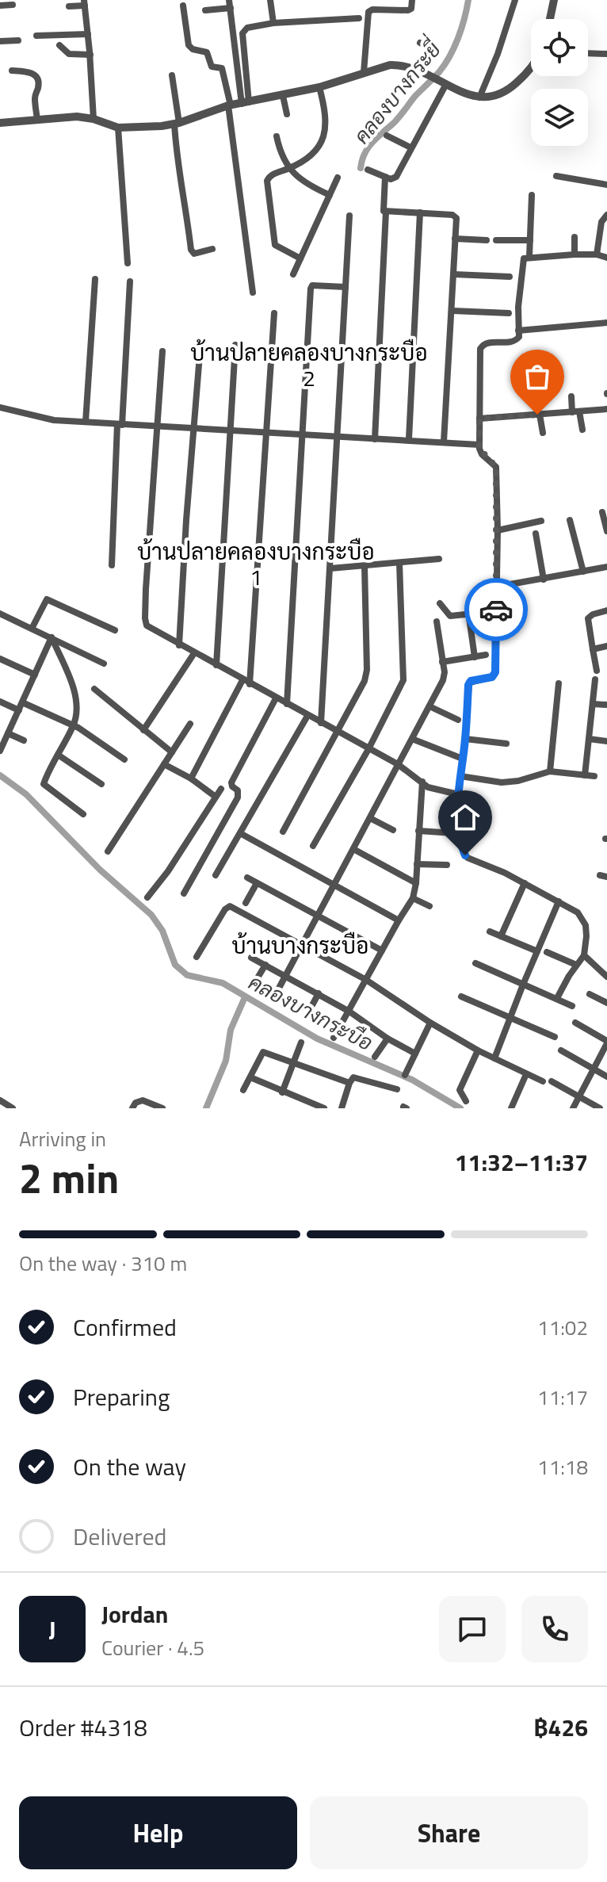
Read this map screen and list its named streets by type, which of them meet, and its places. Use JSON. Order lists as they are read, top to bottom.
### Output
{
  "districts": ["บ้านปลายคลองบางกระบือ 2", "บ้านปลายคลองบางกระบือ 1", "บ้านบางกระบือ"],
  "water": ["คลองบางกระยี่", "คลองบางกระบือ"],
  "page": {
    "heading": ["2 min", "Arriving in", "11:32–11:37"],
    "panel": [
      "Jordan",
      "Courier · 4.5",
      "Order #4318",
      "฿426"
    ],
    "bar": "On the way · 310 m",
    "list": [
      ["Confirmed", "11:02"],
      ["Preparing", "11:17"],
      ["On the way", "11:18"],
      "Delivered"
    ],
    "round": "J",
    "buttons": ["Help", "Share"]
  }
}
